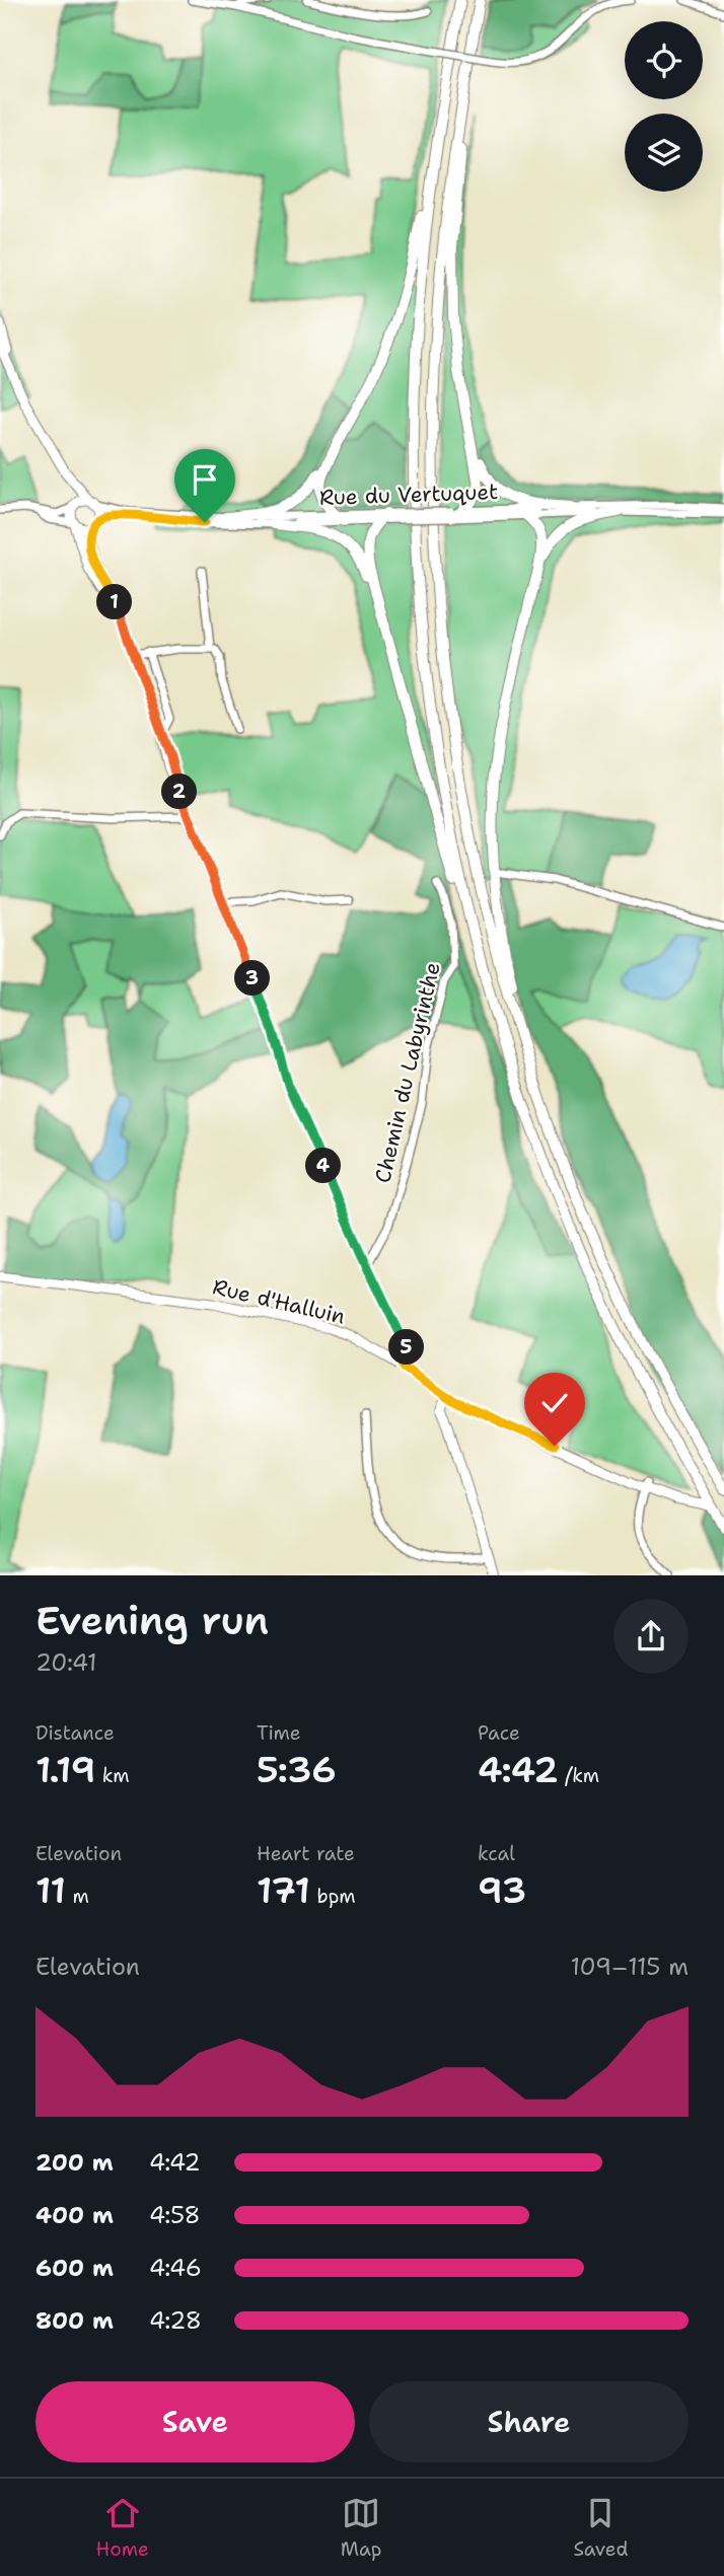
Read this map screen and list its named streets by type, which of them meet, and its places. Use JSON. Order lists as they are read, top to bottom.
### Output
{
  "streets": {
    "main road": ["Rue d'Halluin"],
    "street": ["Rue du Vertuquet", "Chemin du Labyrinthe"]
  },
  "page": {
    "pins": [
      "1",
      "2",
      "3",
      "4",
      "5"
    ],
    "heading": ["Evening run", "20:41"],
    "stats": [
      ["Distance", "1.19 km"],
      ["Time", "5:36"],
      ["Pace", "4:42 /km"],
      ["Elevation", "11 m"],
      ["Heart rate", "171 bpm"],
      ["kcal", "93"]
    ],
    "chart": ["Elevation", "109–115 m"],
    "list": [
      {
        "name": "200 m",
        "note": "4:42"
      },
      {
        "name": "400 m",
        "note": "4:58"
      },
      {
        "name": "600 m",
        "note": "4:46"
      },
      {
        "name": "800 m",
        "note": "4:28"
      }
    ],
    "buttons": ["Save", "Share"],
    "tabs": ["Home", "Map", "Saved"]
  }
}
